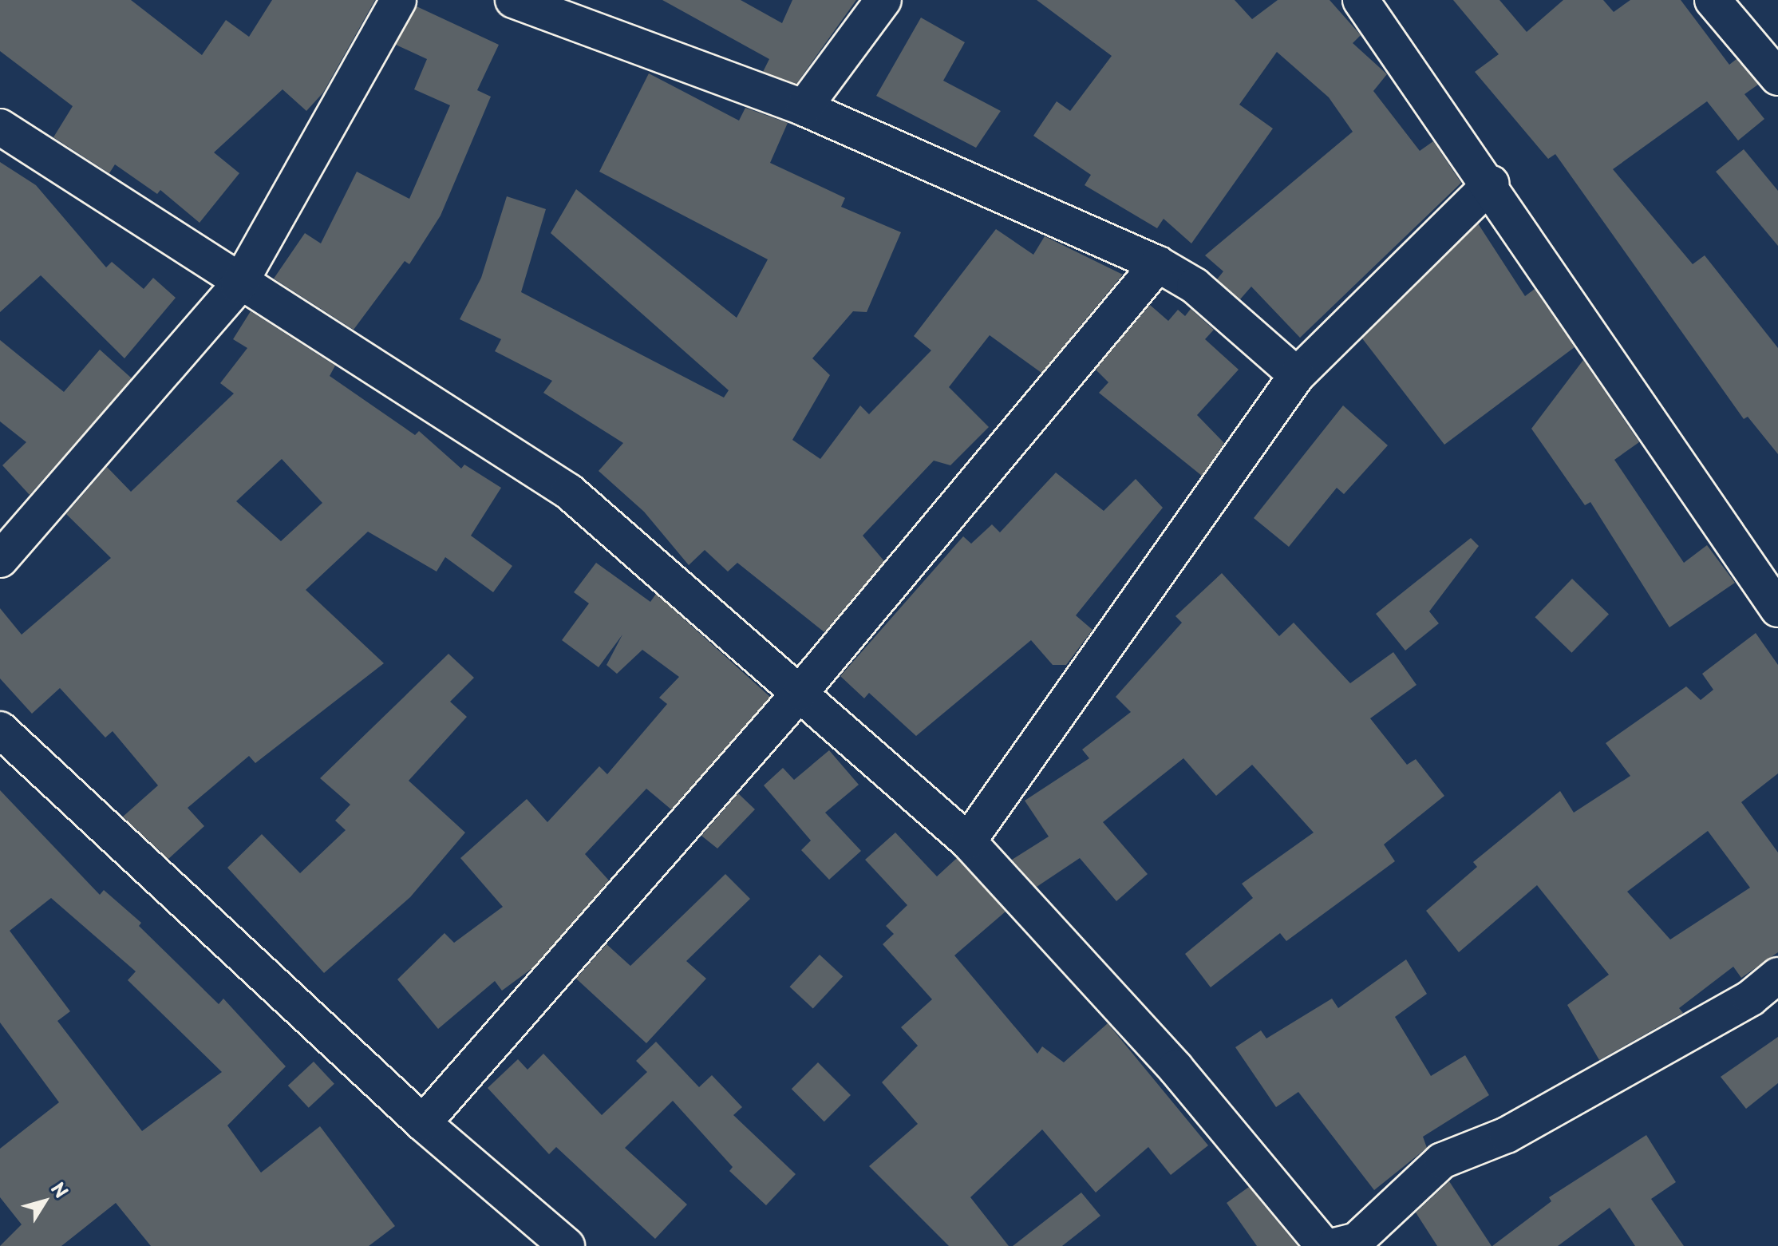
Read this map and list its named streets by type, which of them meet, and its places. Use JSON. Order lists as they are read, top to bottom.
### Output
{
  "north": "top right"
}
